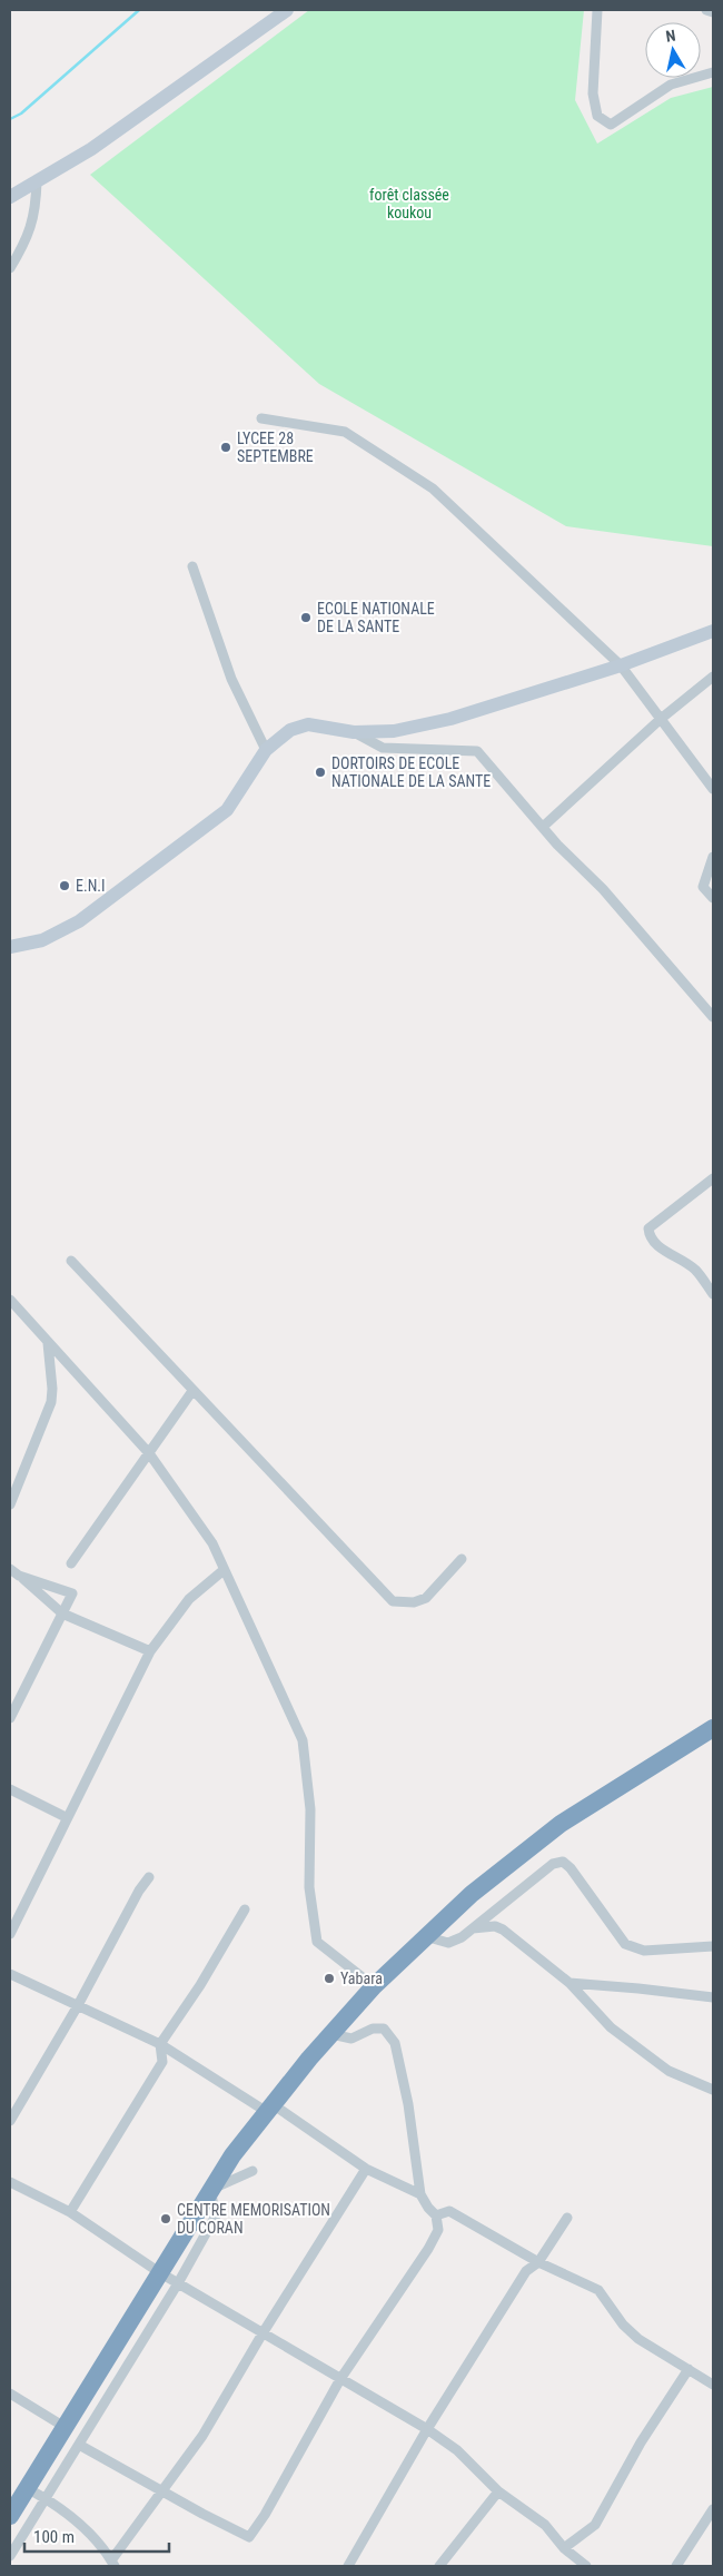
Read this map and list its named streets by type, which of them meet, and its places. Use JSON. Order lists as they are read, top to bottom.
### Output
{
  "parks": ["forêt classée koukou"],
  "places": [
    "LYCEE 28 SEPTEMBRE",
    "ECOLE NATIONALE DE LA SANTE",
    "DORTOIRS DE ECOLE NATIONALE DE LA SANTE",
    "E.N.I",
    "Yabara",
    "CENTRE MEMORISATION DU CORAN"
  ],
  "scale_bar": "100 m",
  "north": "top"
}
